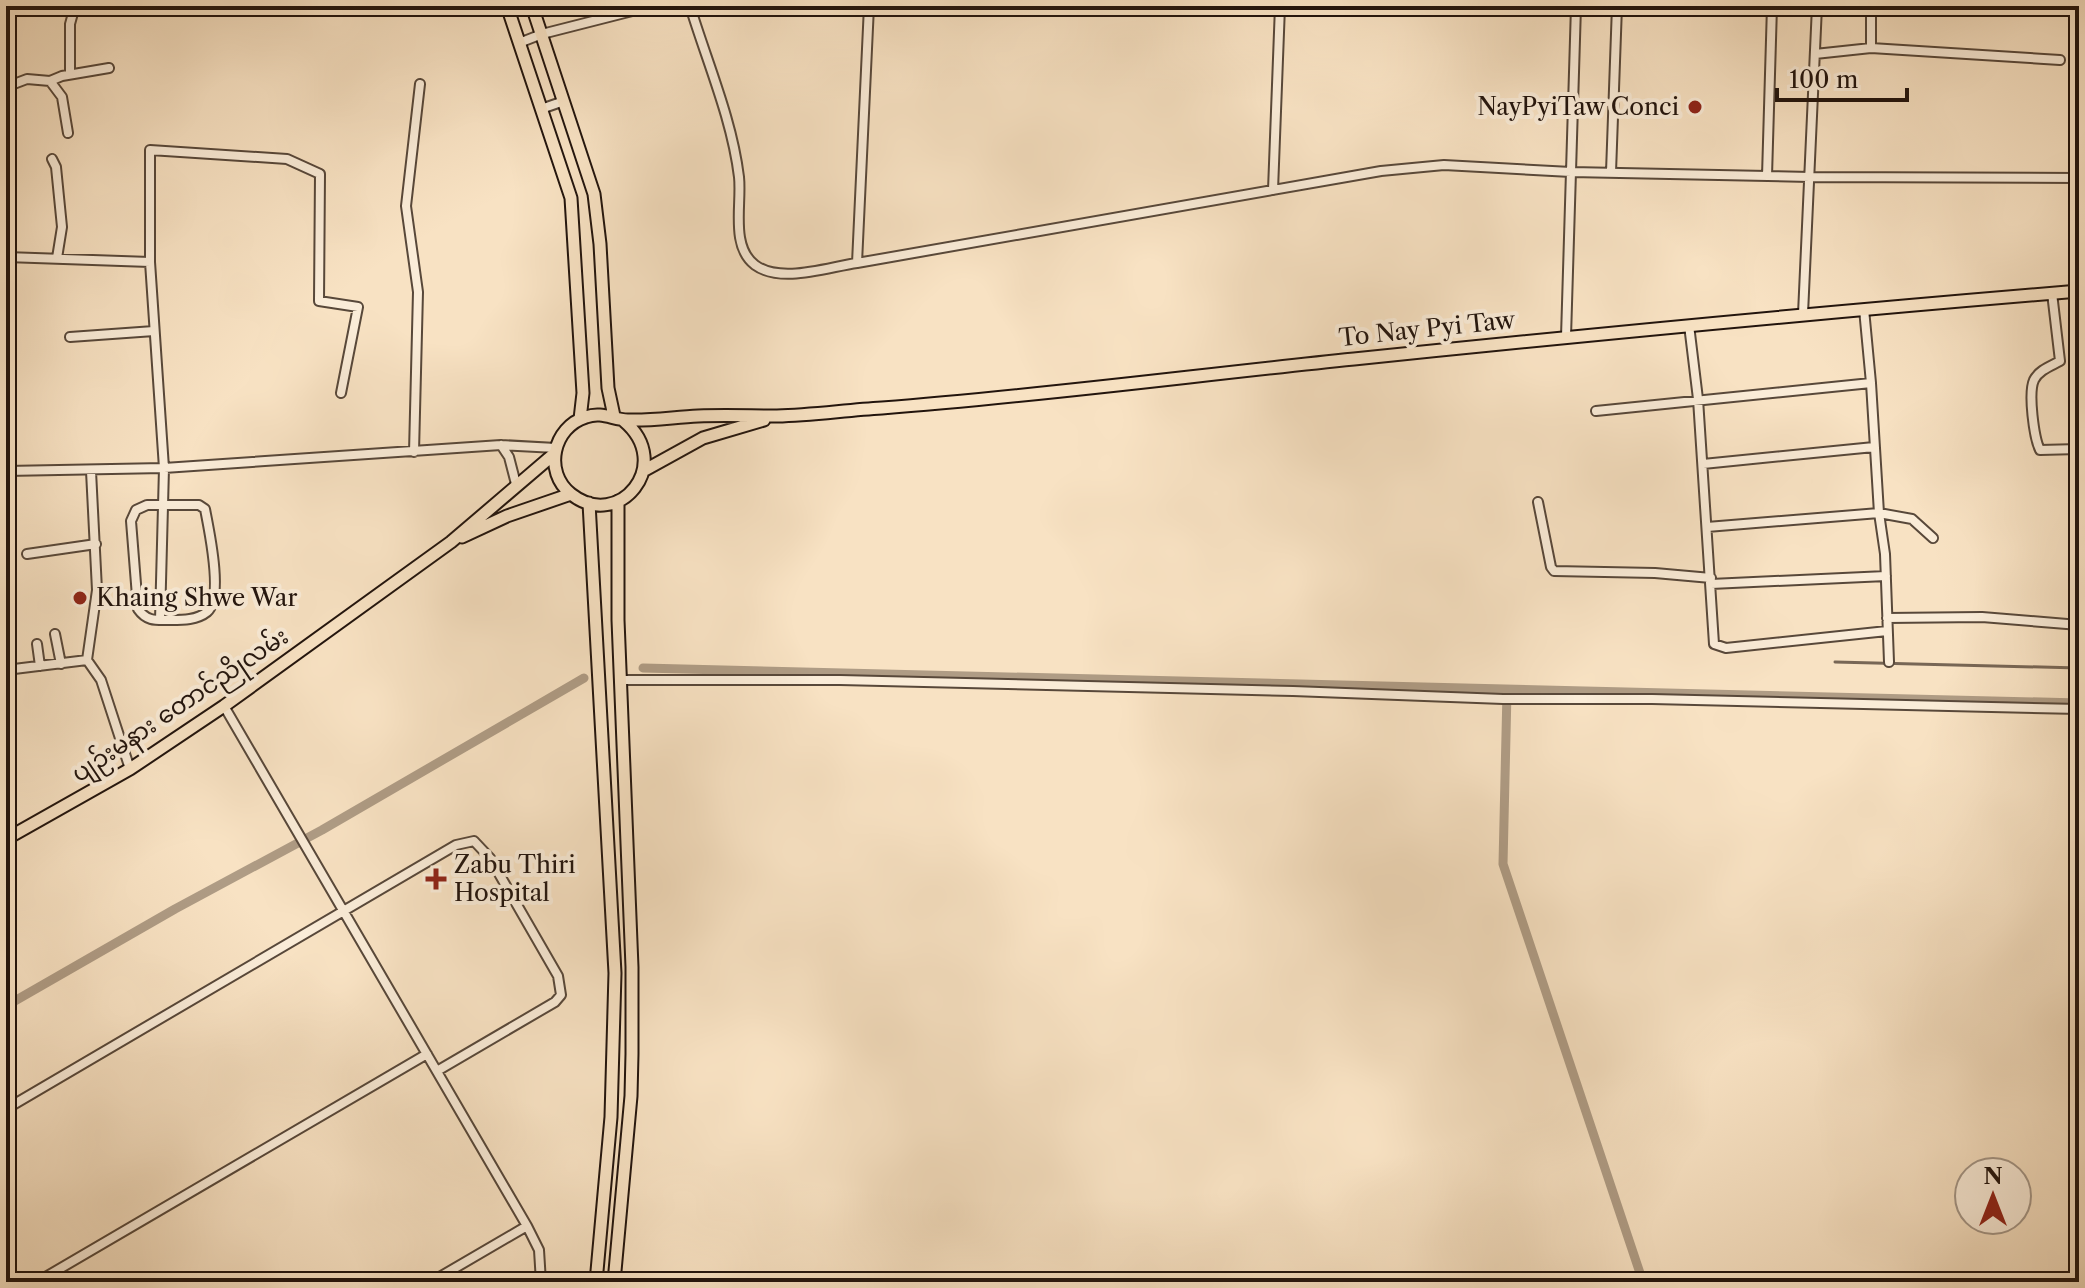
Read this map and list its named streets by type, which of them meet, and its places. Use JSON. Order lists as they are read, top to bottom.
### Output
{
  "streets": {
    "main road": ["To Nay Pyi Taw", "ပျဉ်းမနား တောင်ညိုလမ်း"]
  },
  "places": {
    "other": ["NayPyiTaw Conci", "Khaing Shwe War"],
    "health": ["Zabu Thiri Hospital"]
  },
  "scale_bar": "100 m",
  "north": "top"
}
